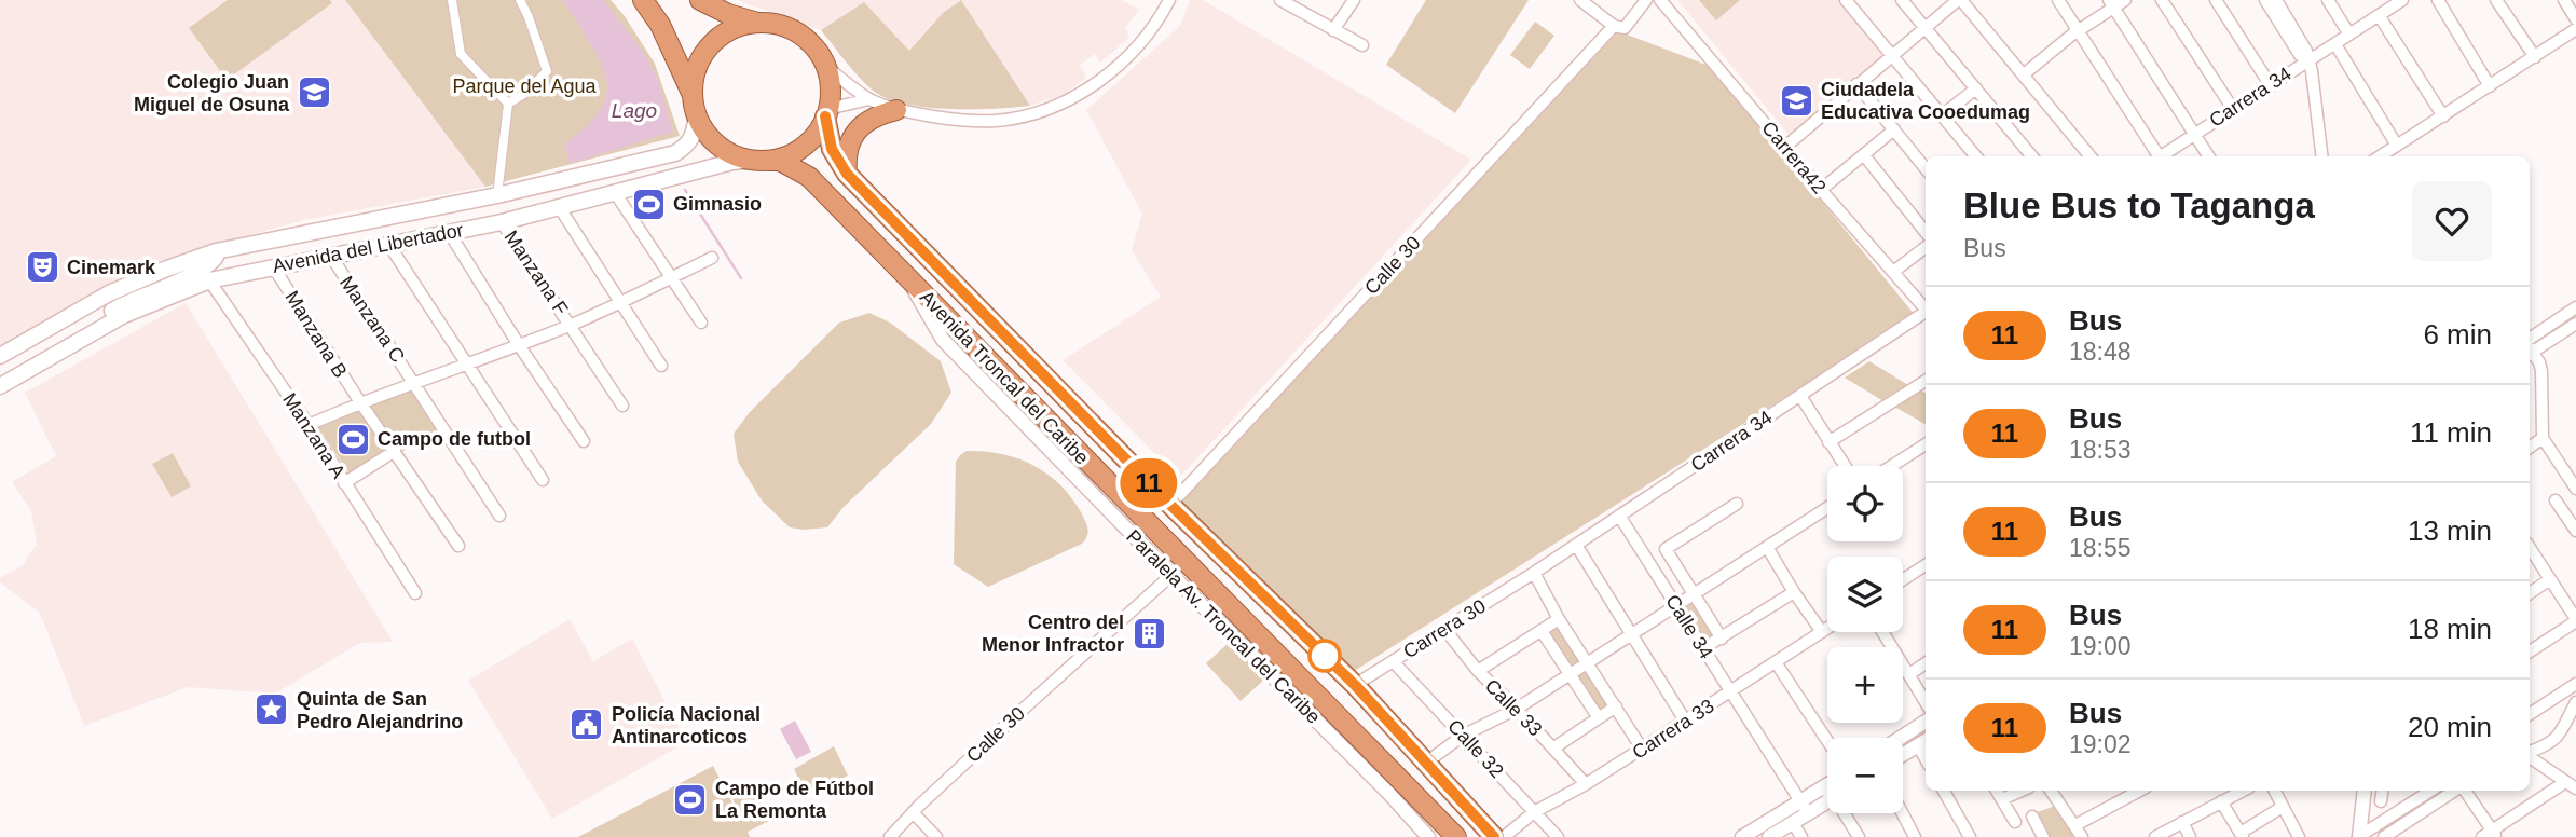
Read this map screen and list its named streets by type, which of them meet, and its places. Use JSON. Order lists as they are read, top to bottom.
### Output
{
  "streets": {
    "highway": ["Avenida Troncal del Caribe"],
    "main road": ["Avenida del Libertador"],
    "street": [
      "Carrera 34",
      "Carrera42",
      "Calle 30",
      "Manzana F",
      "Manzana C",
      "Manzana B",
      "Manzana A",
      "Paralela Av. Troncal del Caribe",
      "Calle 34",
      "Carrera 30",
      "Calle 33",
      "Carrera 33",
      "Calle 32"
    ]
  },
  "crossings": [
    ["Carrera 34", "Calle 34"],
    ["Carrera 34", "Carrera 30"],
    ["Avenida del Libertador", "Manzana F"],
    ["Avenida del Libertador", "Manzana C"],
    ["Avenida del Libertador", "Manzana B"],
    ["Avenida del Libertador", "Avenida Troncal del Caribe"],
    ["Avenida del Libertador", "Manzana A"],
    ["Calle 30", "Avenida Troncal del Caribe"],
    ["Calle 30", "Paralela Av. Troncal del Caribe"],
    ["Avenida Troncal del Caribe", "Paralela Av. Troncal del Caribe"],
    ["Avenida Troncal del Caribe", "Carrera 30"],
    ["Calle 34", "Carrera 33"],
    ["Carrera 30", "Calle 33"],
    ["Carrera 30", "Calle 32"],
    ["Calle 33", "Carrera 33"],
    ["Carrera 33", "Calle 32"]
  ],
  "water": ["Lago"],
  "parks": ["Parque del Agua"],
  "places": {
    "school or university": ["Colegio Juan Miguel de Osuna", "Ciudadela Educativa Cooedumag"],
    "sports": ["Gimnasio", "Campo de futbol", "Campo de Fútbol La Remonta"],
    "theatre": ["Cinemark"],
    "building": ["Centro del Menor Infractor"],
    "place": ["Quinta de San Pedro Alejandrino"],
    "public building": ["Policía Nacional Antinarcoticos"]
  },
  "lines": ["bus line 11"],
  "page": {
    "on_map": "11",
    "heading": ["Blue Bus to Taganga", "Bus"],
    "list": [
      {
        "mark": "11",
        "name": "Bus",
        "note": "18:48",
        "value": "6 min"
      },
      {
        "mark": "11",
        "name": "Bus",
        "note": "18:53",
        "value": "11 min"
      },
      {
        "mark": "11",
        "name": "Bus",
        "note": "18:55",
        "value": "13 min"
      },
      {
        "mark": "11",
        "name": "Bus",
        "note": "19:00",
        "value": "18 min"
      },
      {
        "mark": "11",
        "name": "Bus",
        "note": "19:02",
        "value": "20 min"
      }
    ],
    "map_buttons": ["+", "−"]
  }
}
